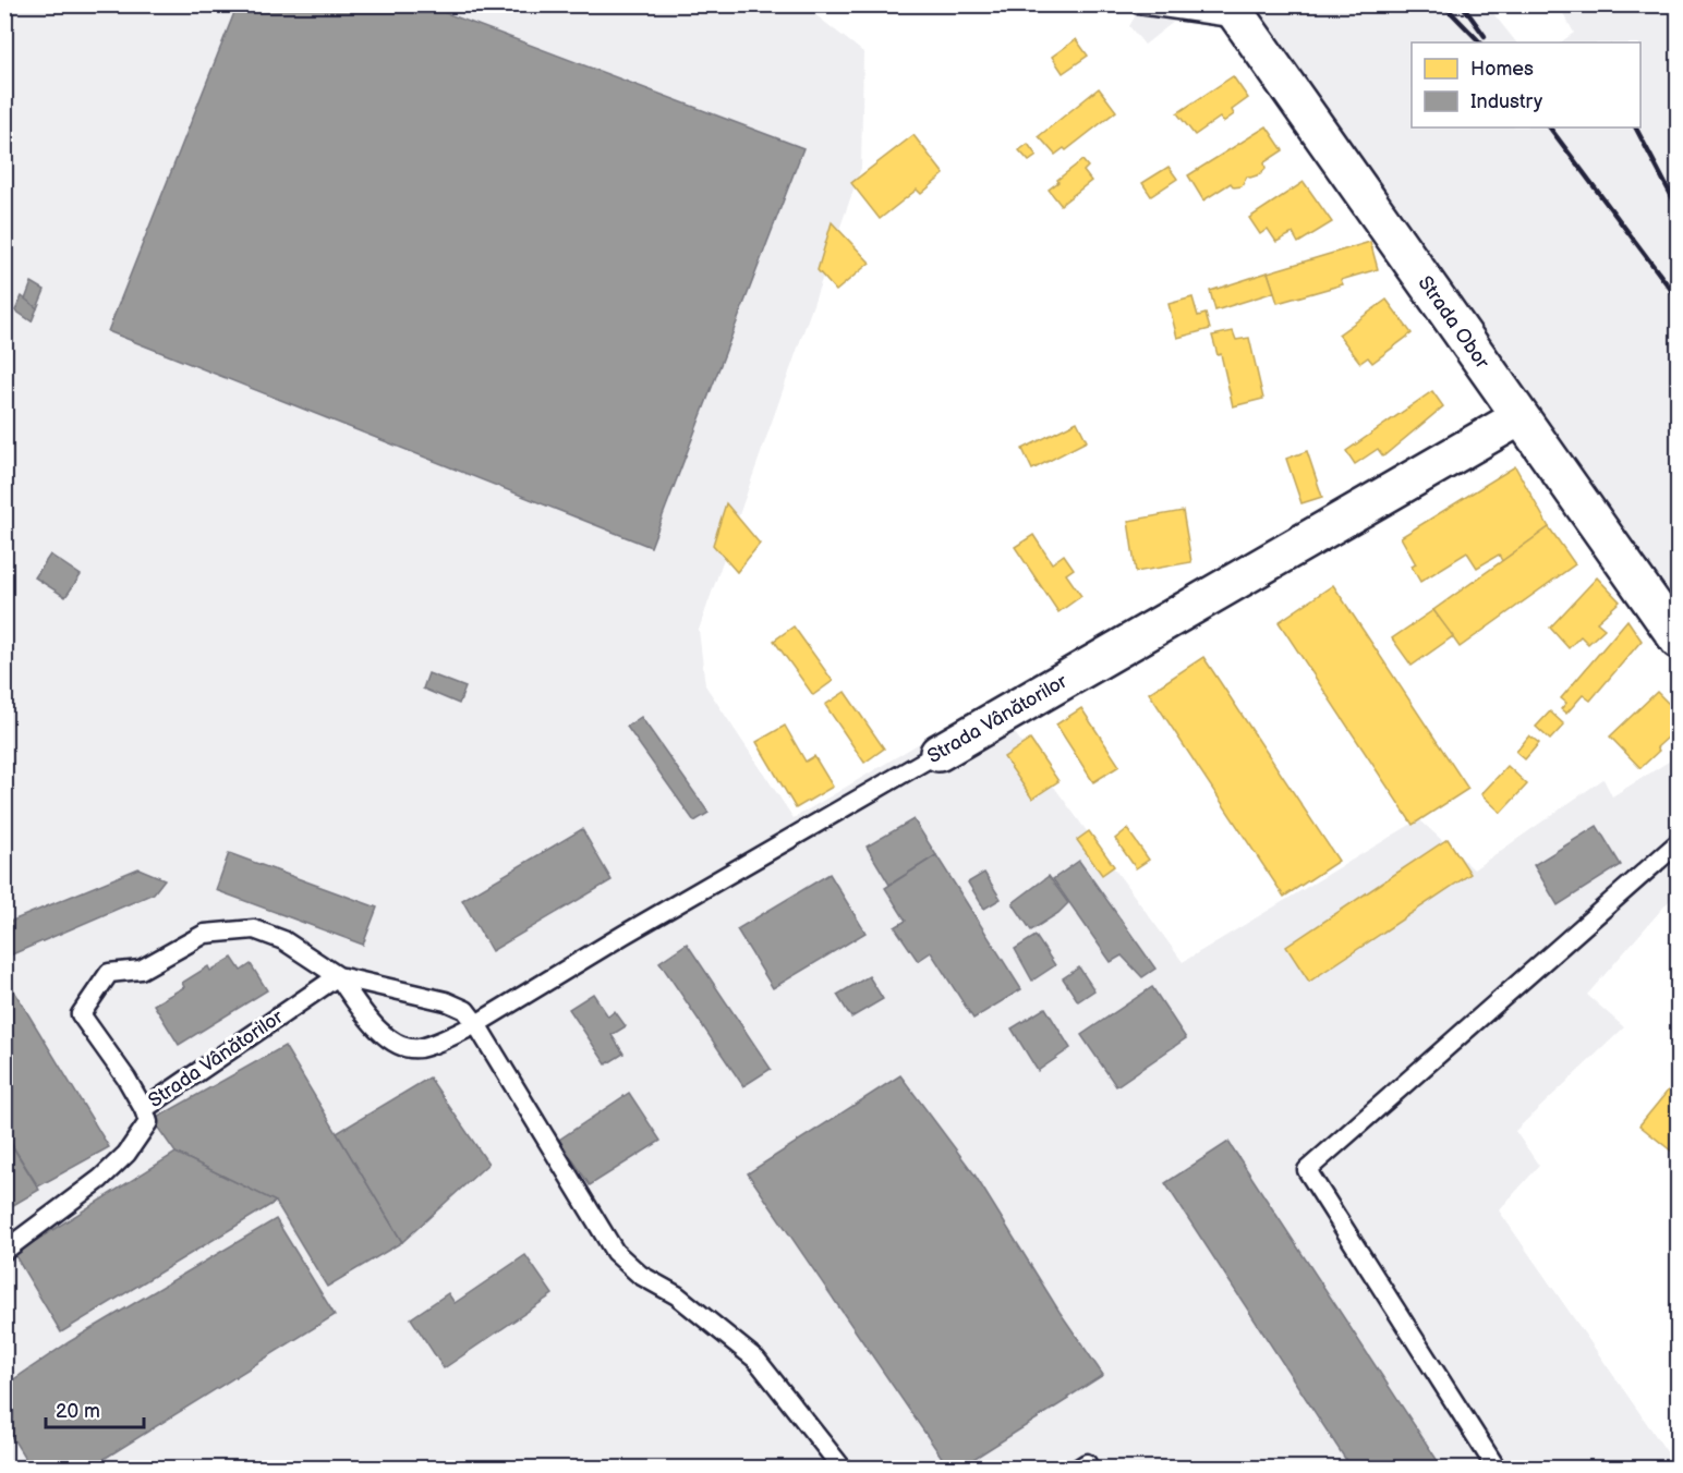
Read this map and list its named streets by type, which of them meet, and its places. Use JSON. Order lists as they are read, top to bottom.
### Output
{
  "streets": {
    "street": ["Strada Obor", "Strada Vânătorilor"]
  },
  "crossings": [
    ["Strada Obor", "Strada Vânătorilor"]
  ],
  "legend": ["Homes", "Industry"],
  "scale_bar": "20 m"
}
